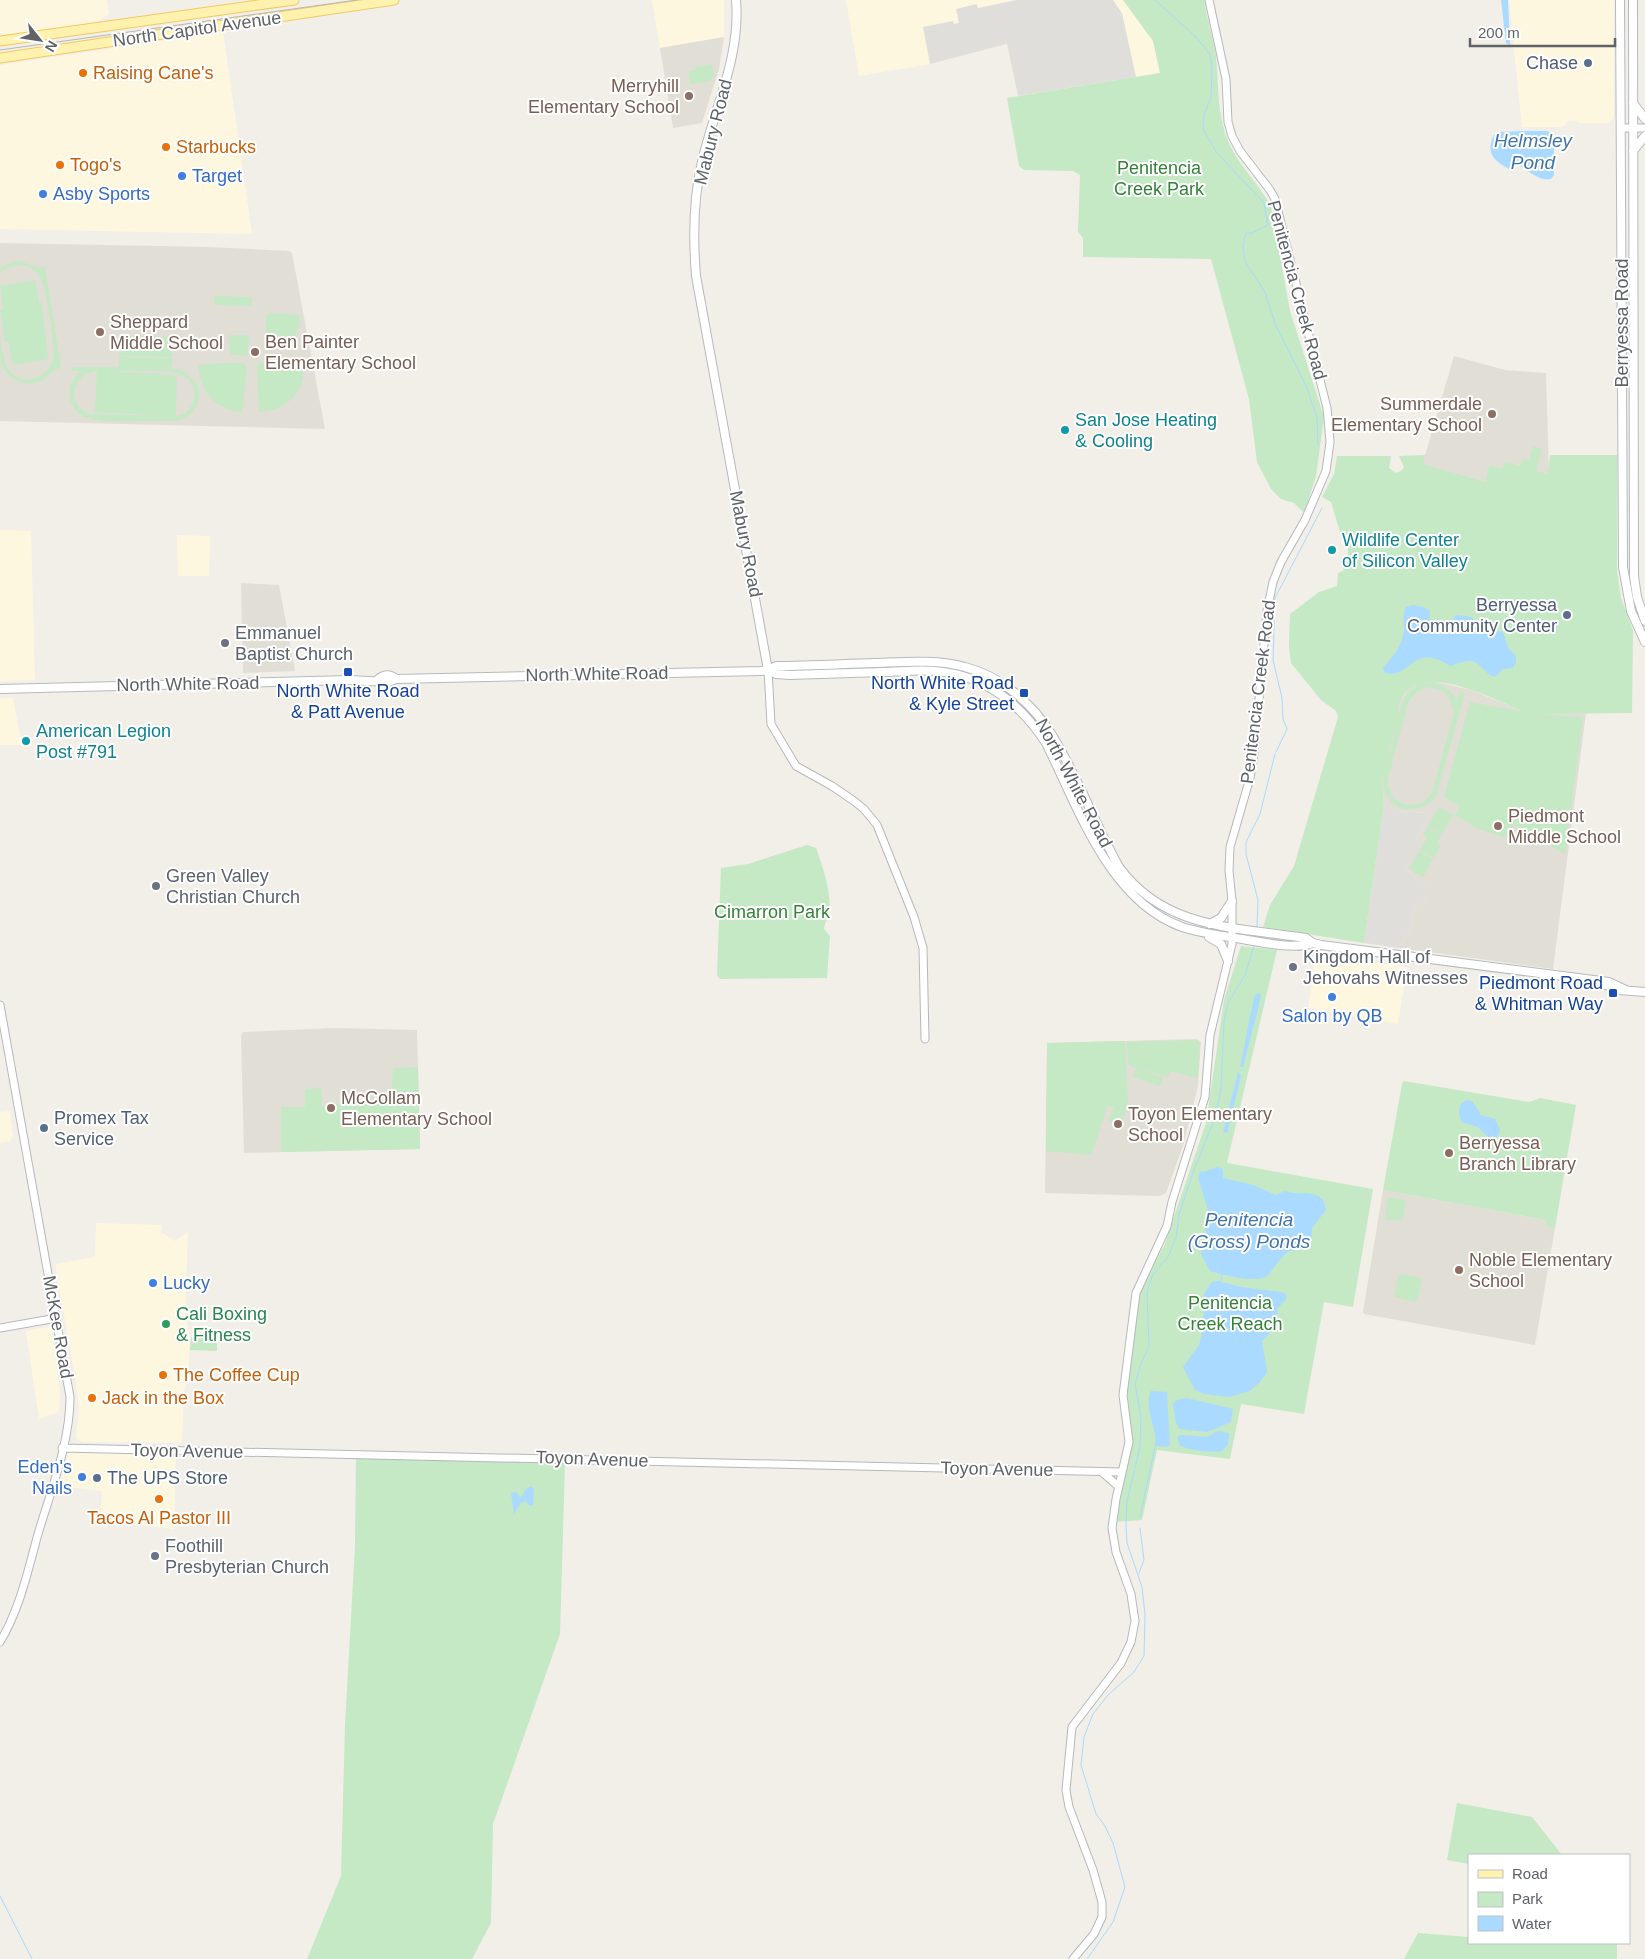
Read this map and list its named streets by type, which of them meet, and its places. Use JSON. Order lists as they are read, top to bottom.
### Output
{
  "streets": {
    "main road": [
      "North Capitol Avenue",
      "Mabury Road",
      "Berryessa Road",
      "North White Road"
    ],
    "street": ["Penitencia Creek Road", "McKee Road", "Toyon Avenue"]
  },
  "crossings": [
    ["Mabury Road", "North White Road"],
    ["Penitencia Creek Road", "North White Road"],
    ["Penitencia Creek Road", "Toyon Avenue"],
    ["McKee Road", "Toyon Avenue"]
  ],
  "water": ["Helmsley Pond", "Penitencia (Gross) Ponds"],
  "parks": ["Penitencia Creek Park", "Cimarron Park", "Penitencia Creek Reach"],
  "places": {
    "other": [
      "Chase",
      "Raising Cane's",
      "Merryhill Elementary School",
      "Starbucks",
      "Togo's",
      "Target",
      "Asby Sports",
      "Sheppard Middle School",
      "Ben Painter Elementary School",
      "Summerdale Elementary School",
      "San Jose Heating & Cooling",
      "Wildlife Center of Silicon Valley",
      "Berryessa Community Center",
      "Emmanuel Baptist Church",
      "American Legion Post #791",
      "Piedmont Middle School",
      "Green Valley Christian Church",
      "Kingdom Hall of Jehovahs Witnesses",
      "Salon by QB",
      "McCollam Elementary School",
      "Toyon Elementary School",
      "Promex Tax Service",
      "Berryessa Branch Library",
      "Noble Elementary School",
      "Lucky",
      "Cali Boxing & Fitness",
      "The Coffee Cup",
      "Jack in the Box",
      "Eden's Nails",
      "The UPS Store",
      "Tacos Al Pastor III",
      "Foothill Presbyterian Church"
    ],
    "transit": ["North White Road & Patt Avenue", "North White Road & Kyle Street", "Piedmont Road & Whitman Way"]
  },
  "legend": ["Road", "Park", "Water"],
  "scale_bar": "200 m",
  "north": "bottom right"
}
